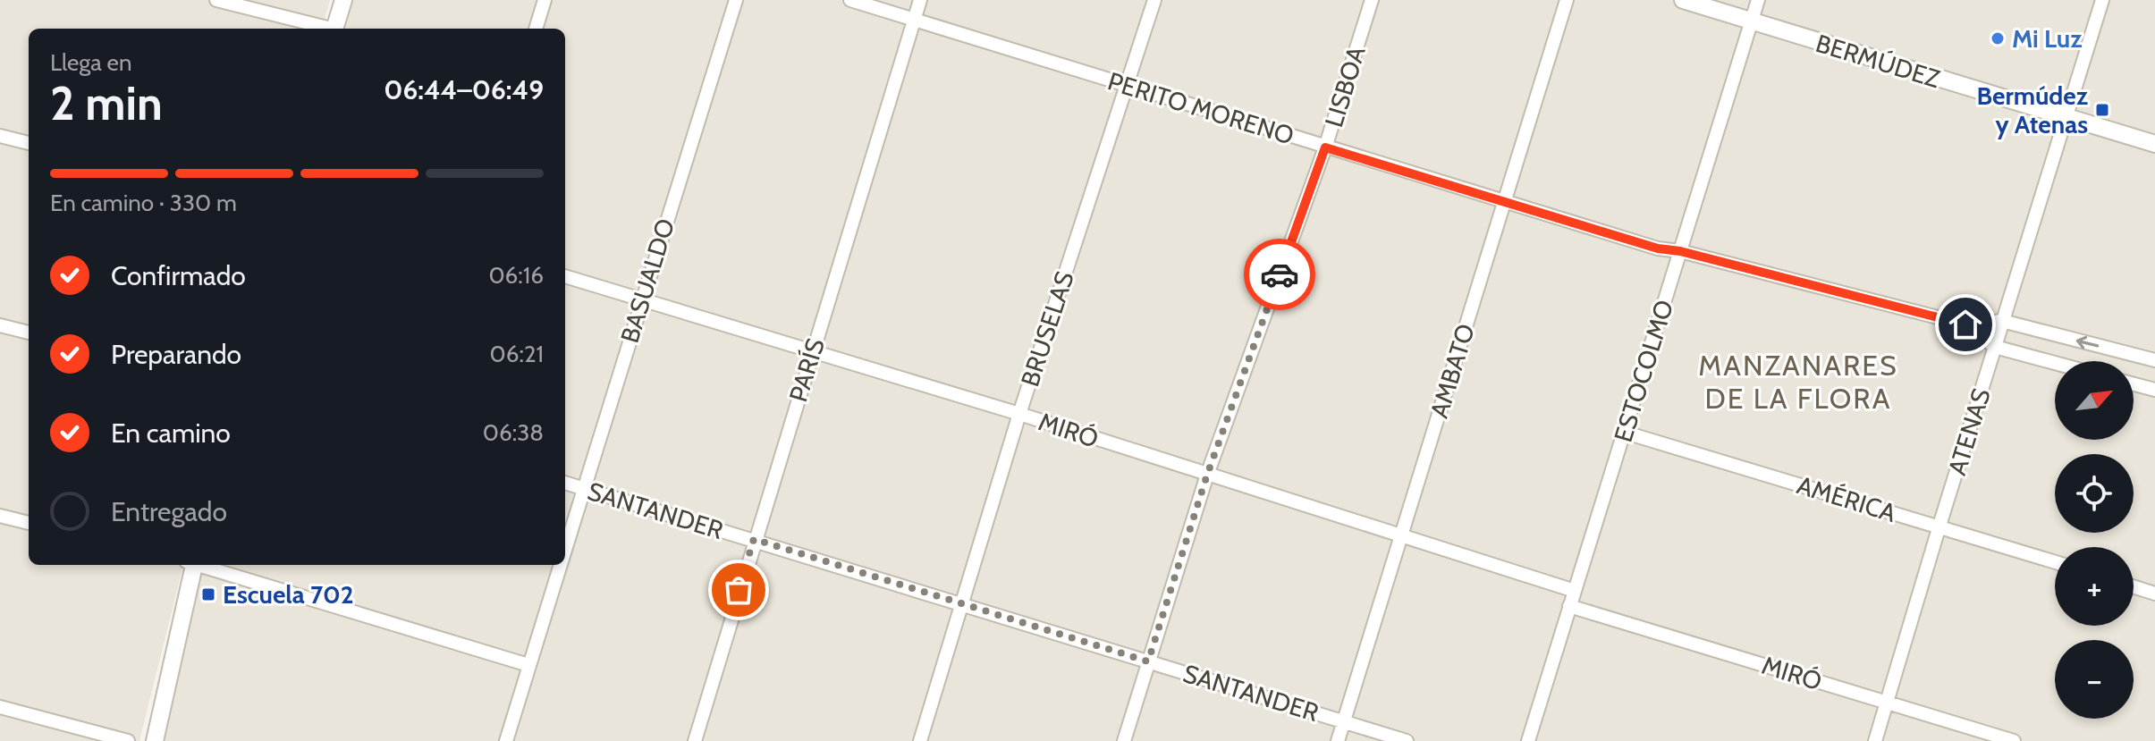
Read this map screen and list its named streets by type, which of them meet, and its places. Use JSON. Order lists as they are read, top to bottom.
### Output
{
  "streets": {
    "street": [
      "BERMÚDEZ",
      "LISBOA",
      "PERITO MORENO",
      "BASUALDO",
      "BRUSELAS",
      "PARÍS",
      "AMBATO",
      "ESTOCOLMO",
      "MIRÓ",
      "ATENAS",
      "AMÉRICA",
      "SANTANDER"
    ]
  },
  "crossings": [
    ["BERMÚDEZ", "ESTOCOLMO"],
    ["BERMÚDEZ", "ATENAS"],
    ["LISBOA", "PERITO MORENO"],
    ["LISBOA", "MIRÓ"],
    ["LISBOA", "SANTANDER"],
    ["PERITO MORENO", "BRUSELAS"],
    ["PERITO MORENO", "PARÍS"],
    ["PERITO MORENO", "AMBATO"],
    ["PERITO MORENO", "ESTOCOLMO"],
    ["PERITO MORENO", "ATENAS"],
    ["BASUALDO", "MIRÓ"],
    ["BASUALDO", "SANTANDER"],
    ["BRUSELAS", "MIRÓ"],
    ["BRUSELAS", "SANTANDER"],
    ["PARÍS", "MIRÓ"],
    ["PARÍS", "SANTANDER"],
    ["AMBATO", "MIRÓ"],
    ["AMBATO", "SANTANDER"],
    ["ESTOCOLMO", "MIRÓ"],
    ["ESTOCOLMO", "AMÉRICA"],
    ["MIRÓ", "ATENAS"],
    ["ATENAS", "AMÉRICA"]
  ],
  "districts": ["MANZANARES DE LA FLORA"],
  "places": {
    "other": ["Mi Luz"],
    "transit": ["Bermúdez y Atenas", "Escuela 702"]
  },
  "north": "top right",
  "page": {
    "heading": ["2 min", "Llega en", "06:44–06:49"],
    "bar": "En camino · 330 m",
    "list": [
      ["Confirmado", "06:16"],
      ["Preparando", "06:21"],
      ["En camino", "06:38"],
      "Entregado"
    ],
    "map_buttons": ["+", "−"]
  }
}
